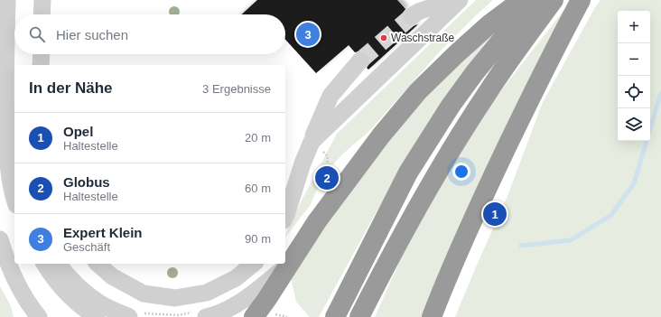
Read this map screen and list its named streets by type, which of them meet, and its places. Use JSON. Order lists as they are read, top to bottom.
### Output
{
  "places": ["Waschstraße"],
  "page": {
    "map_buttons": ["+", "−"],
    "search": "Hier suchen",
    "pins": ["3", "2", "1"],
    "heading": ["In der Nähe", "3 Ergebnisse"],
    "list": [
      {
        "mark": "1",
        "name": "Opel",
        "note": "Haltestelle",
        "value": "20 m"
      },
      {
        "mark": "2",
        "name": "Globus",
        "note": "Haltestelle",
        "value": "60 m"
      },
      {
        "mark": "3",
        "name": "Expert Klein",
        "note": "Geschäft",
        "value": "90 m"
      }
    ]
  }
}
